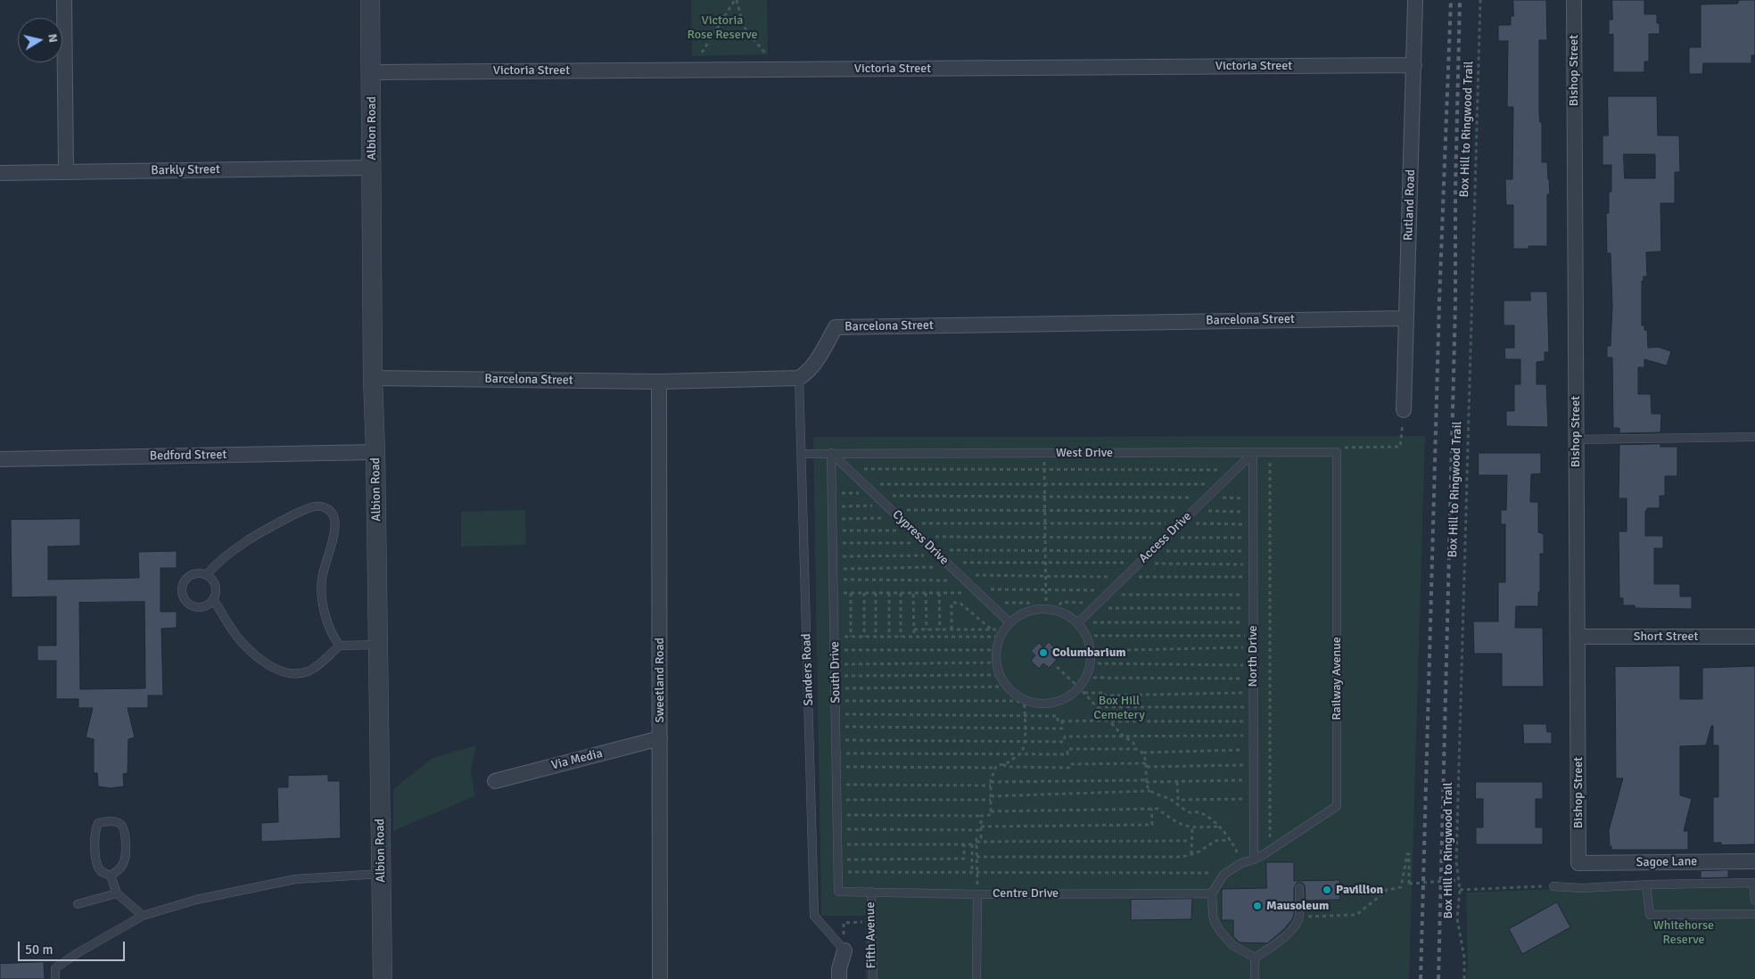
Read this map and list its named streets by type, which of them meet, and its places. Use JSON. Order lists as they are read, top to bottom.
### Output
{
  "streets": {
    "street": [
      "Victoria Street",
      "Bishop Street",
      "Albion Road",
      "Barkly Street",
      "Rutland Road",
      "Barcelona Street",
      "Bedford Street",
      "Short Street",
      "Sweetland Road",
      "Via Media",
      "Sagoe Lane"
    ],
    "lane": [
      "West Drive",
      "Cypress Drive",
      "Access Drive",
      "North Drive",
      "Sanders Road",
      "South Drive",
      "Railway Avenue",
      "Centre Drive",
      "Fifth Avenue"
    ],
    "path": ["Box Hill to Ringwood Trail"]
  },
  "crossings": [
    ["Victoria Street", "Albion Road"],
    ["Victoria Street", "Rutland Road"],
    ["Bishop Street", "Short Street"],
    ["Bishop Street", "Sagoe Lane"],
    ["Albion Road", "Barkly Street"],
    ["Albion Road", "Barcelona Street"],
    ["Albion Road", "Bedford Street"],
    ["Rutland Road", "Barcelona Street"],
    ["Barcelona Street", "Sanders Road"],
    ["Barcelona Street", "Sweetland Road"],
    ["West Drive", "Cypress Drive"],
    ["West Drive", "Access Drive"],
    ["West Drive", "North Drive"],
    ["West Drive", "Sanders Road"],
    ["West Drive", "South Drive"],
    ["West Drive", "Railway Avenue"],
    ["Cypress Drive", "Access Drive"],
    ["Cypress Drive", "South Drive"],
    ["Access Drive", "North Drive"],
    ["North Drive", "Railway Avenue"],
    ["South Drive", "Centre Drive"],
    ["Sweetland Road", "Via Media"],
    ["Centre Drive", "Fifth Avenue"]
  ],
  "parks": ["Victoria Rose Reserve", "Box Hill Cemetery", "Whitehorse Reserve"],
  "places": ["Columbarium", "Pavillion", "Mausoleum"],
  "scale_bar": "50 m",
  "north": "right"
}
